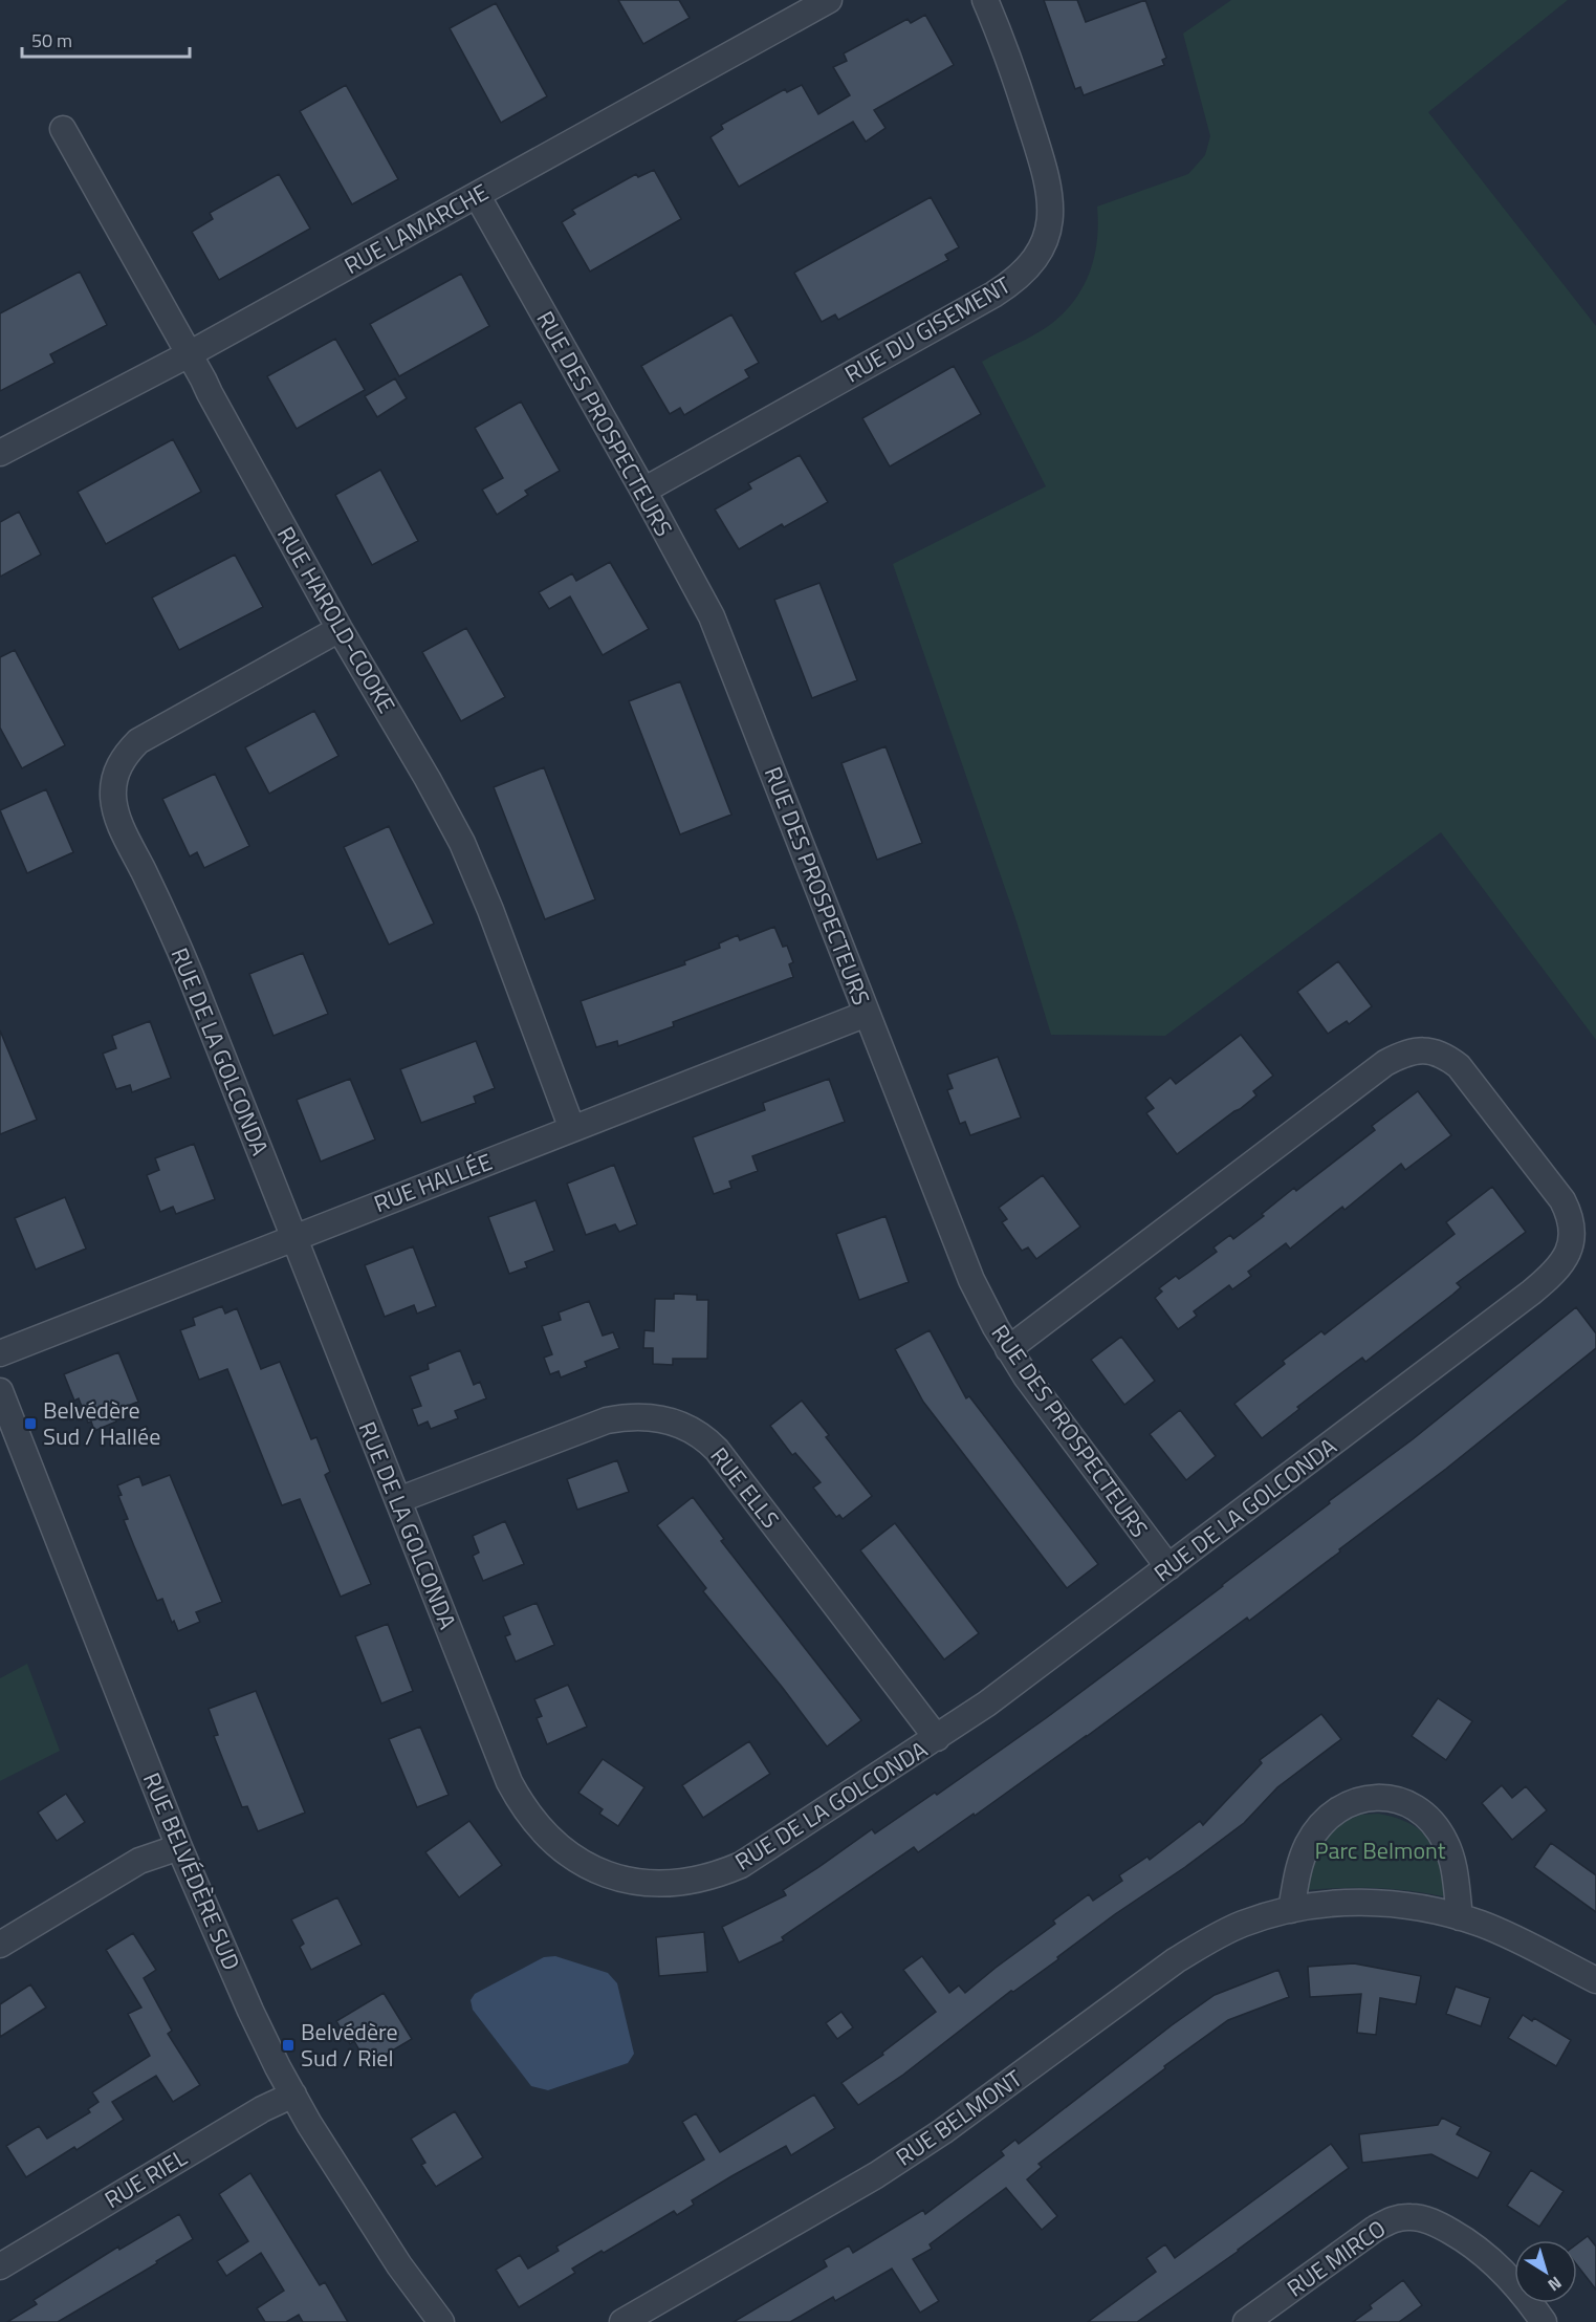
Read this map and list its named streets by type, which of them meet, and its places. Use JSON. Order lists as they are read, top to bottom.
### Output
{
  "streets": {
    "street": [
      "RUE LAMARCHE",
      "RUE DU GISEMENT",
      "RUE DES PROSPECTEURS",
      "RUE HAROLD-COOKE",
      "RUE DE LA GOLCONDA",
      "RUE HALLÉE",
      "RUE ELLS",
      "RUE BELVÉDÈRE SUD",
      "RUE BELMONT",
      "RUE RIEL",
      "RUE MIRCO"
    ]
  },
  "crossings": [
    ["RUE LAMARCHE", "RUE DES PROSPECTEURS"],
    ["RUE LAMARCHE", "RUE HAROLD-COOKE"],
    ["RUE DU GISEMENT", "RUE DES PROSPECTEURS"],
    ["RUE DES PROSPECTEURS", "RUE DE LA GOLCONDA"],
    ["RUE DES PROSPECTEURS", "RUE HALLÉE"],
    ["RUE HAROLD-COOKE", "RUE DE LA GOLCONDA"],
    ["RUE HAROLD-COOKE", "RUE HALLÉE"],
    ["RUE DE LA GOLCONDA", "RUE HALLÉE"],
    ["RUE DE LA GOLCONDA", "RUE ELLS"],
    ["RUE BELVÉDÈRE SUD", "RUE RIEL"]
  ],
  "parks": ["Parc Belmont"],
  "places": {
    "transit": ["Belvédère Sud / Hallée", "Belvédère Sud / Riel"]
  },
  "scale_bar": "50 m",
  "north": "bottom right"
}
